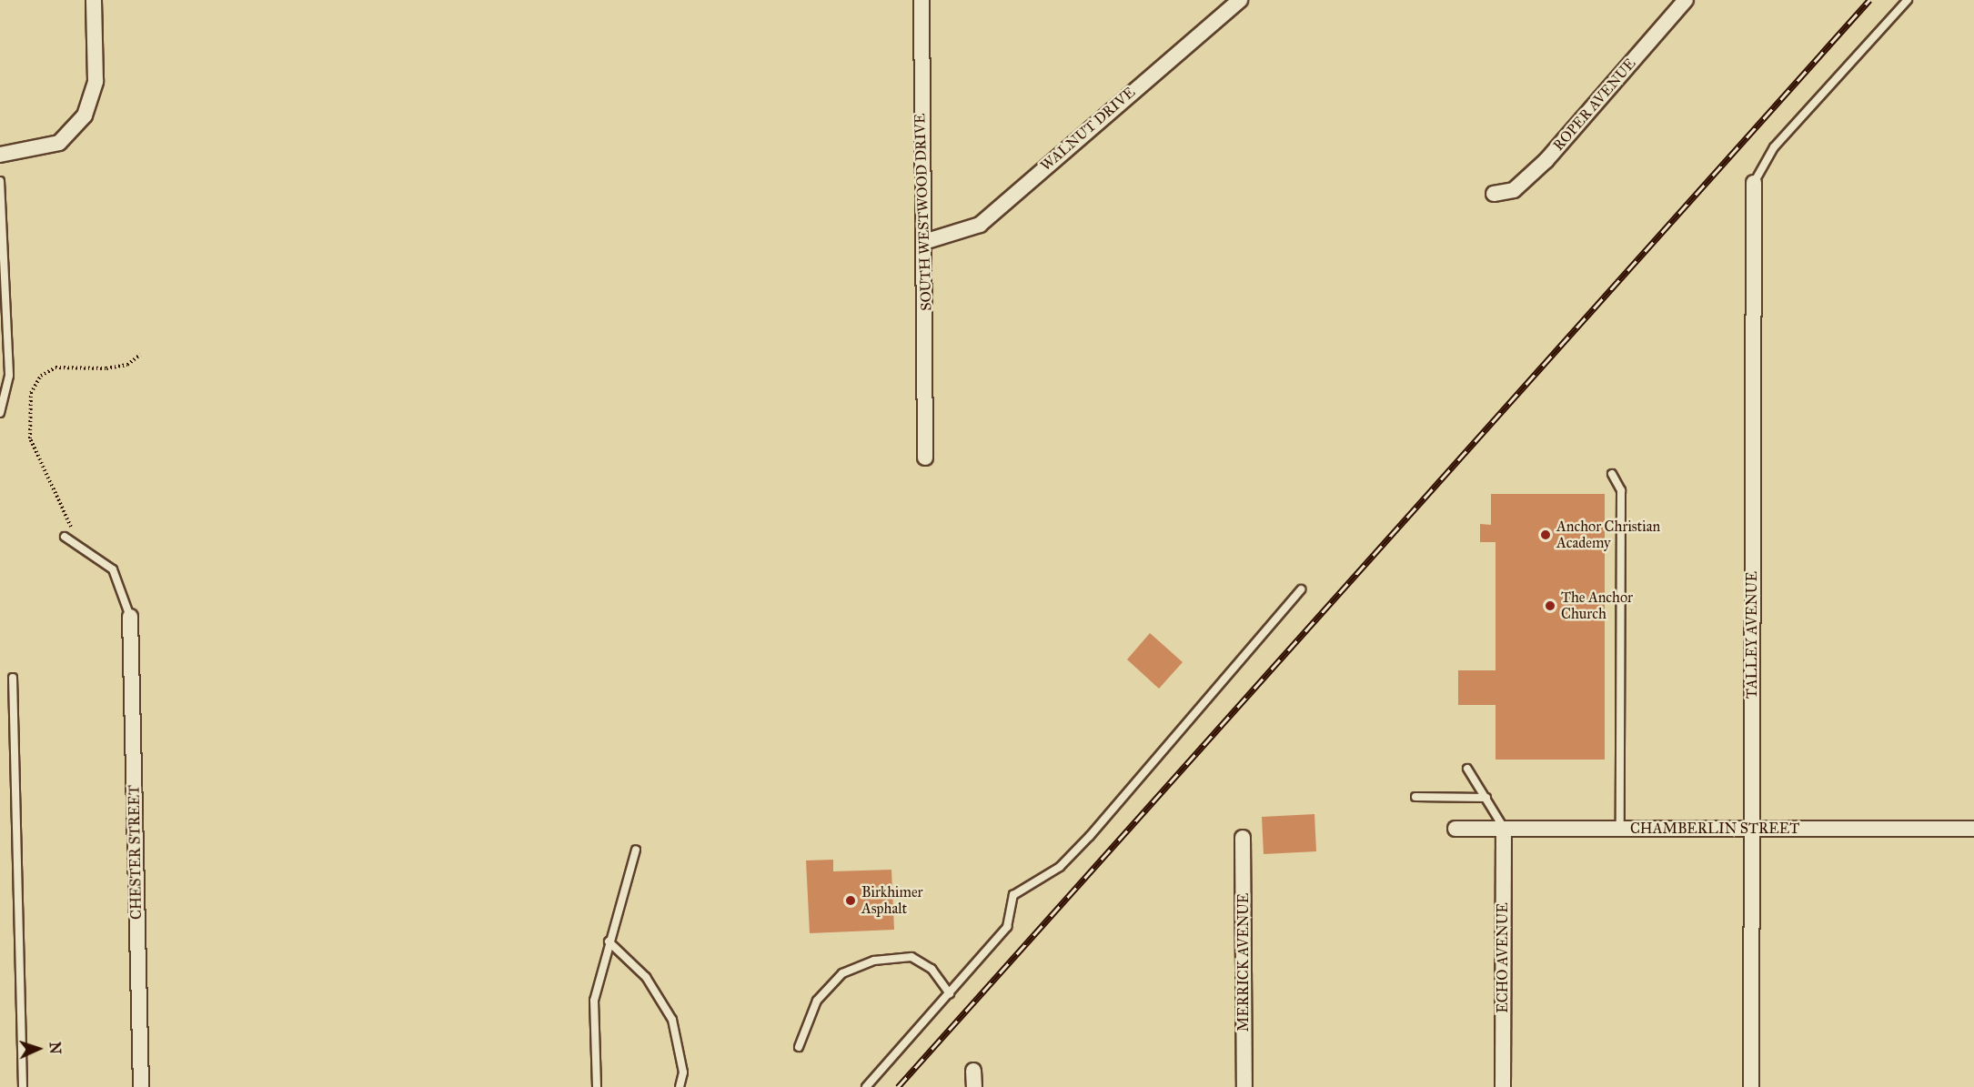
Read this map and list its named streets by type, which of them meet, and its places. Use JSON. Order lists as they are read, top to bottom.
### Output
{
  "streets": {
    "street": [
      "ROPER AVENUE",
      "WALNUT DRIVE",
      "SOUTH WESTWOOD DRIVE",
      "TALLEY AVENUE",
      "CHAMBERLIN STREET",
      "CHESTER STREET",
      "ECHO AVENUE",
      "MERRICK AVENUE"
    ]
  },
  "crossings": [
    ["WALNUT DRIVE", "SOUTH WESTWOOD DRIVE"],
    ["TALLEY AVENUE", "CHAMBERLIN STREET"],
    ["CHAMBERLIN STREET", "ECHO AVENUE"]
  ],
  "places": ["Anchor Christian Academy", "The Anchor Church", "Birkhimer Asphalt"],
  "north": "right"
}
